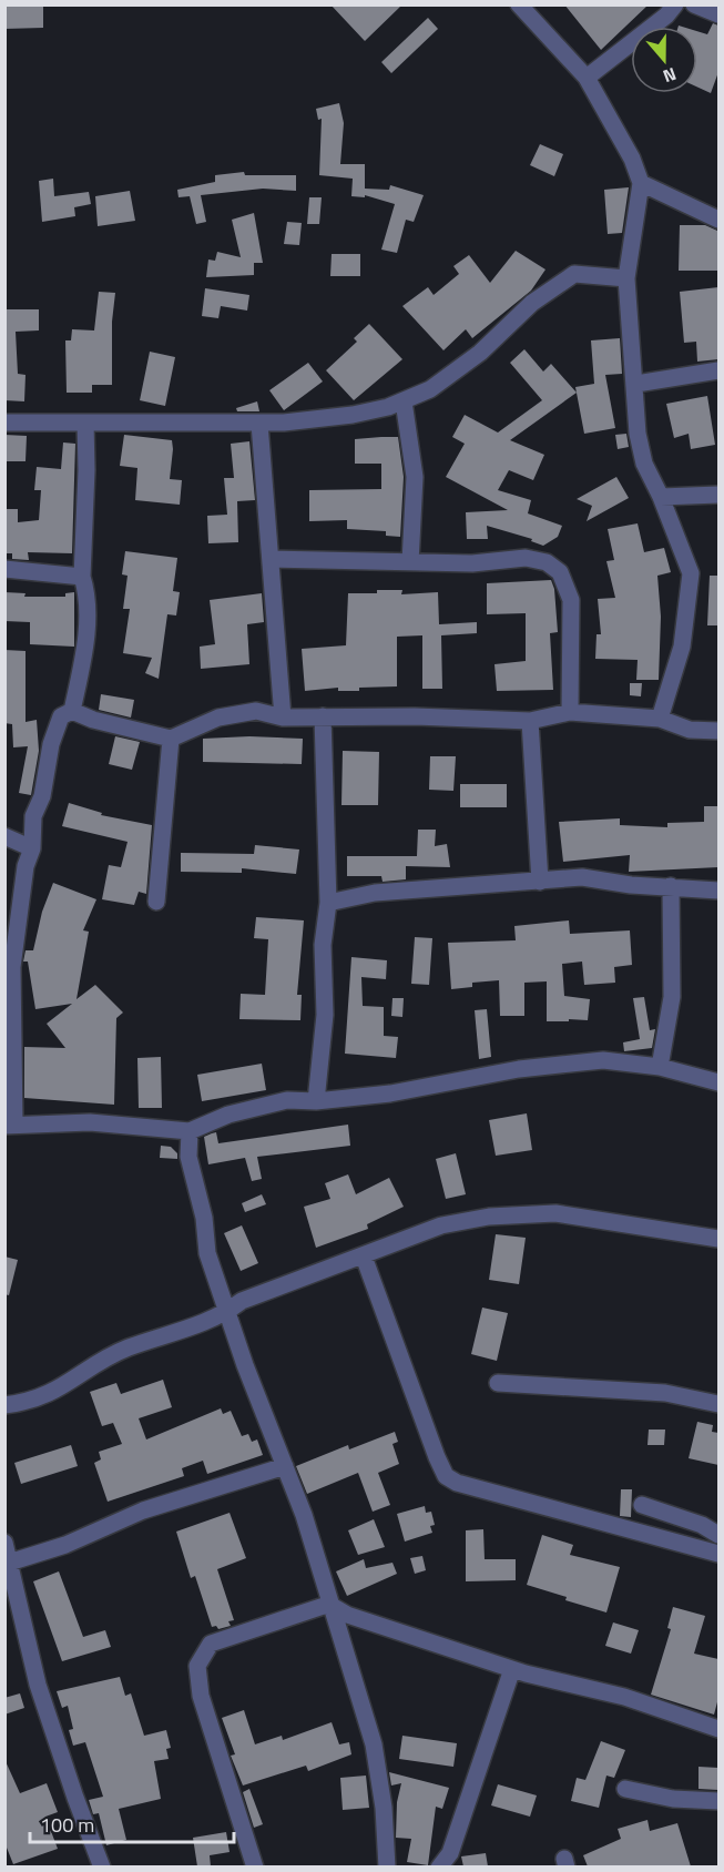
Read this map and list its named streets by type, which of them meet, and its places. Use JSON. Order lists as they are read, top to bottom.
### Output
{
  "scale_bar": "100 m",
  "north": "bottom"
}
